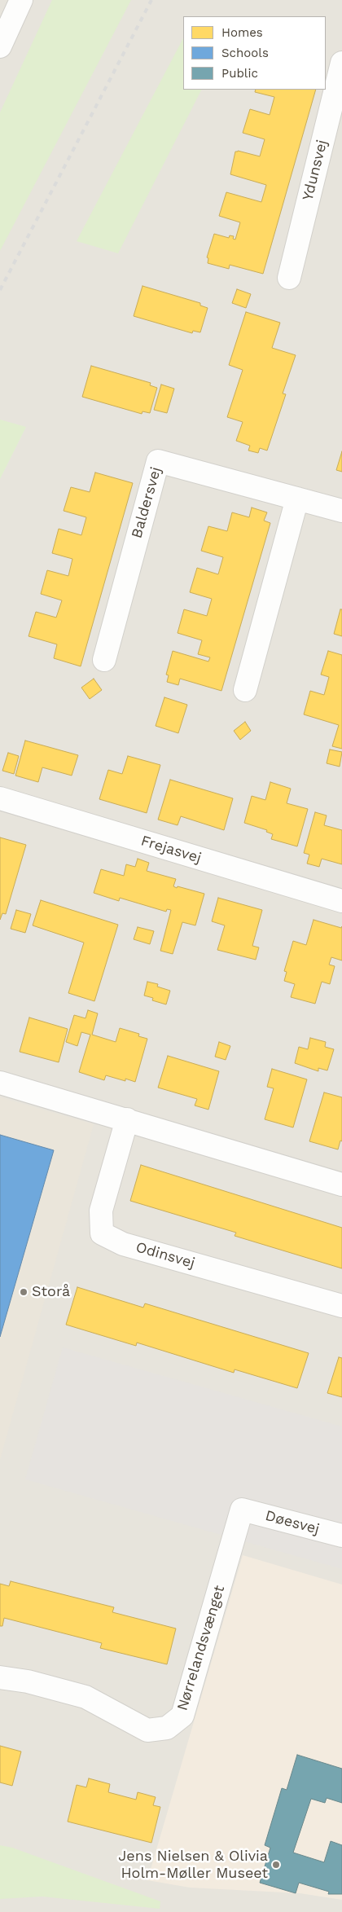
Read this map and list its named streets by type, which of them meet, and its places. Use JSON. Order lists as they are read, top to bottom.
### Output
{
  "streets": {
    "street": [
      "Ydunsvej",
      "Baldersvej",
      "Frejasvej",
      "Odinsvej",
      "Døesvej",
      "Nørrelandsvænget"
    ]
  },
  "crossings": [
    ["Døesvej", "Nørrelandsvænget"]
  ],
  "places": ["Storå", "Jens Nielsen & Olivia Holm-Møller Museet"],
  "legend": ["Homes", "Schools", "Public"]
}
